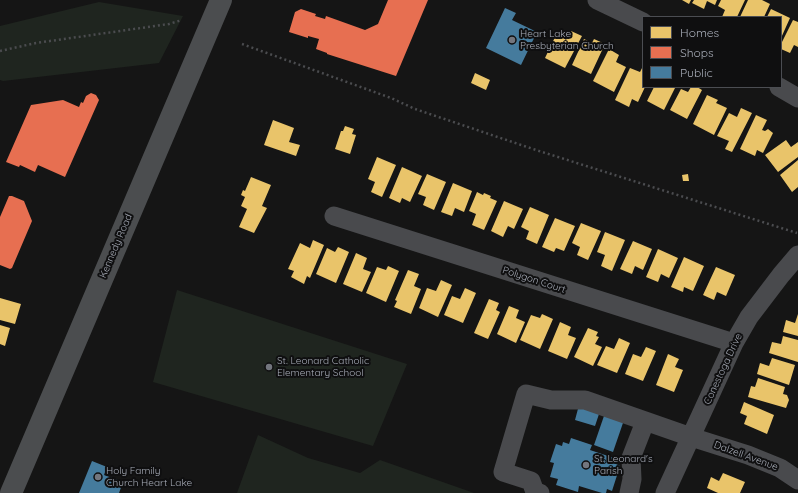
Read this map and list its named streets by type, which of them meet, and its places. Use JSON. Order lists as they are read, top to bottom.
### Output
{
  "streets": {
    "main road": ["Kennedy Road"],
    "street": ["Polygon Court", "Conestoga Drive", "Dalzell Avenue"]
  },
  "crossings": [
    ["Polygon Court", "Conestoga Drive"],
    ["Conestoga Drive", "Dalzell Avenue"]
  ],
  "places": [
    "Heart Lake Presbyterian Church",
    "St. Leonard Catholic Elementary School",
    "St. Leonard's Parish",
    "Holy Family Church Heart Lake"
  ],
  "legend": ["Homes", "Shops", "Public"]
}
